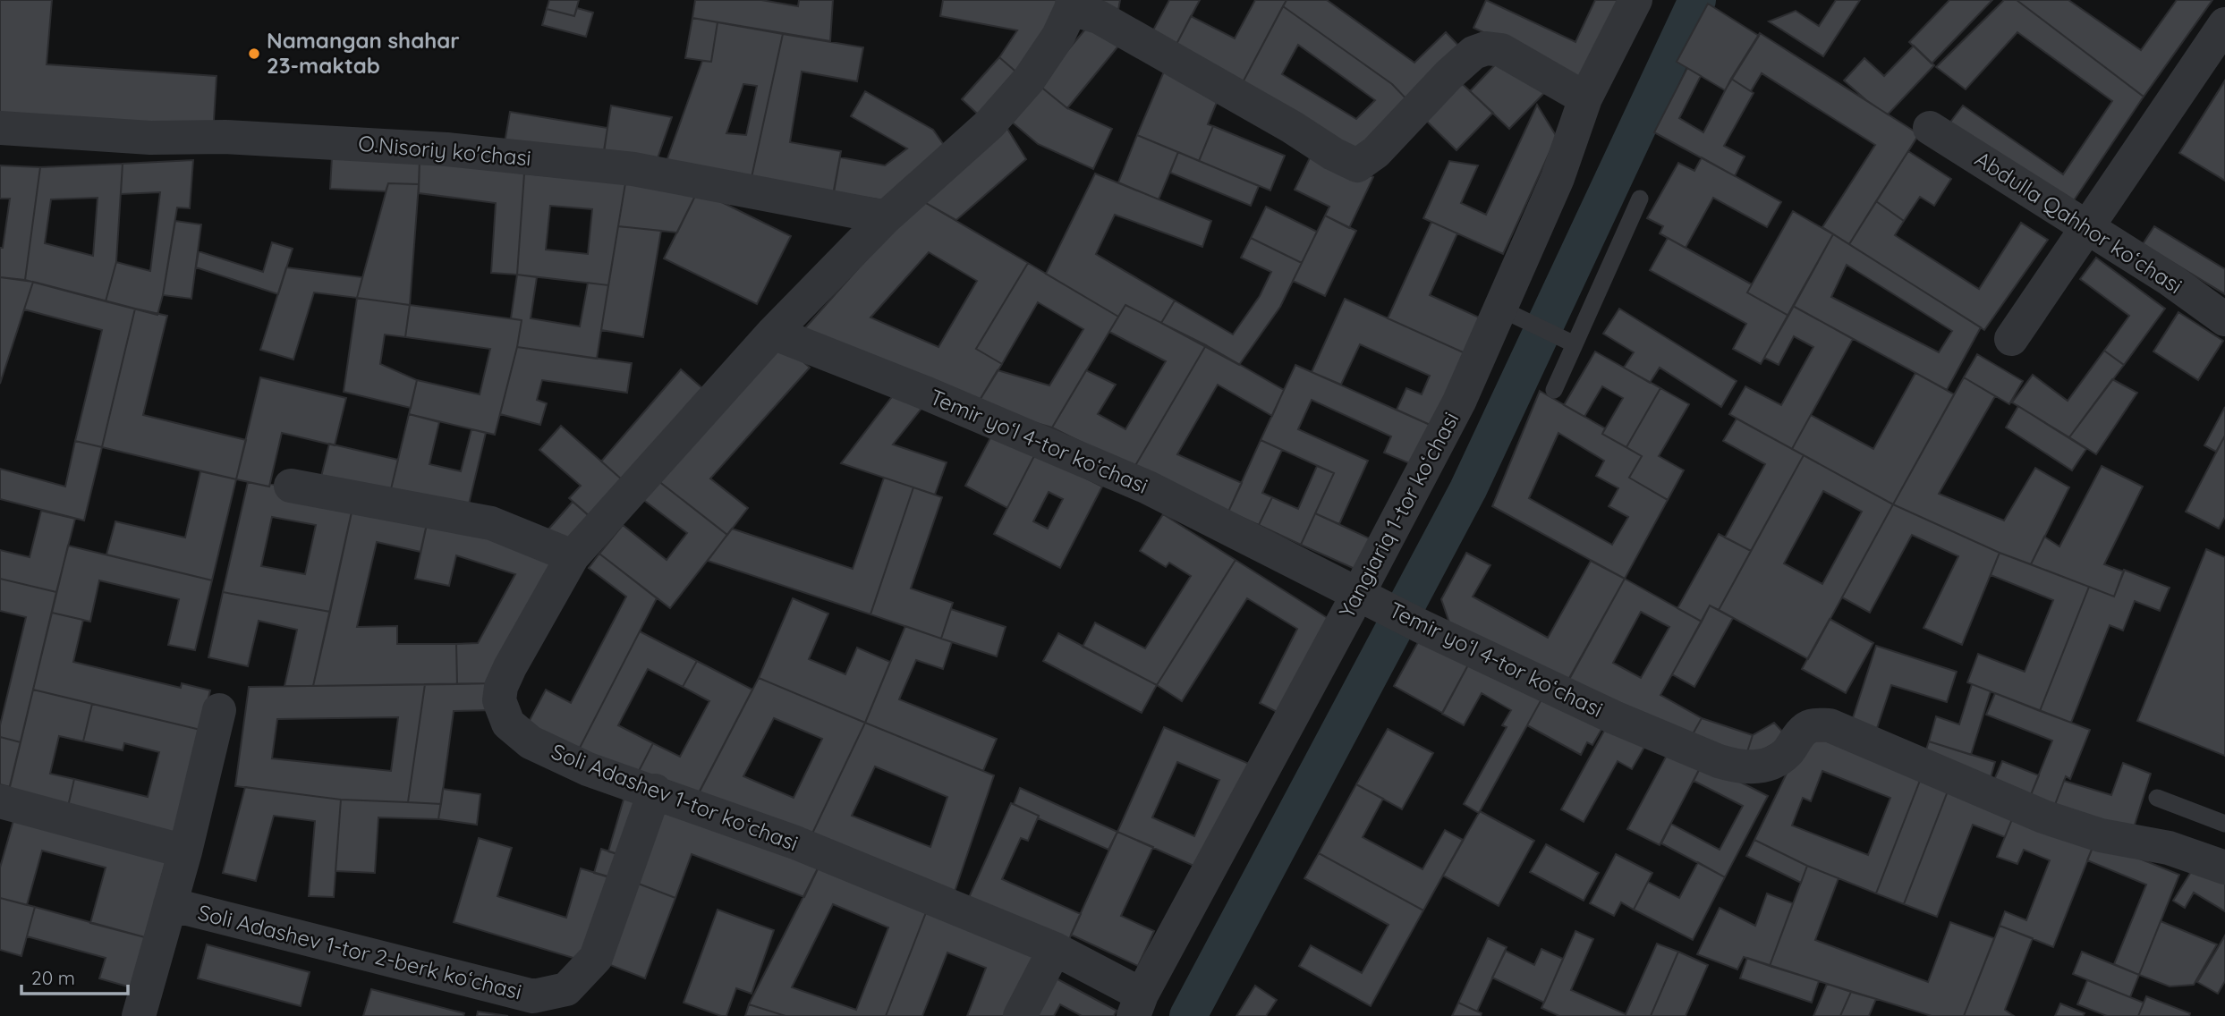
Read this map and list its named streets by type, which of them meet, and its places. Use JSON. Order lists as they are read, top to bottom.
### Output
{
  "streets": {
    "street": [
      "O.Nisoriy ko'chasi",
      "Abdulla Qahhor koʻchasi",
      "Temir yoʻl 4-tor koʻchasi",
      "Yangiariq 1-tor koʻchasi",
      "Soli Adashev 1-tor koʻchasi",
      "Soli Adashev 1-tor 2-berk koʻchasi"
    ]
  },
  "crossings": [
    ["O.Nisoriy ko'chasi", "Soli Adashev 1-tor koʻchasi"],
    ["Temir yoʻl 4-tor koʻchasi", "Yangiariq 1-tor koʻchasi"],
    ["Temir yoʻl 4-tor koʻchasi", "Soli Adashev 1-tor koʻchasi"],
    ["Yangiariq 1-tor koʻchasi", "Soli Adashev 1-tor koʻchasi"],
    ["Soli Adashev 1-tor koʻchasi", "Soli Adashev 1-tor 2-berk koʻchasi"]
  ],
  "places": ["Namangan shahar 23-maktab"],
  "scale_bar": "20 m"
}
